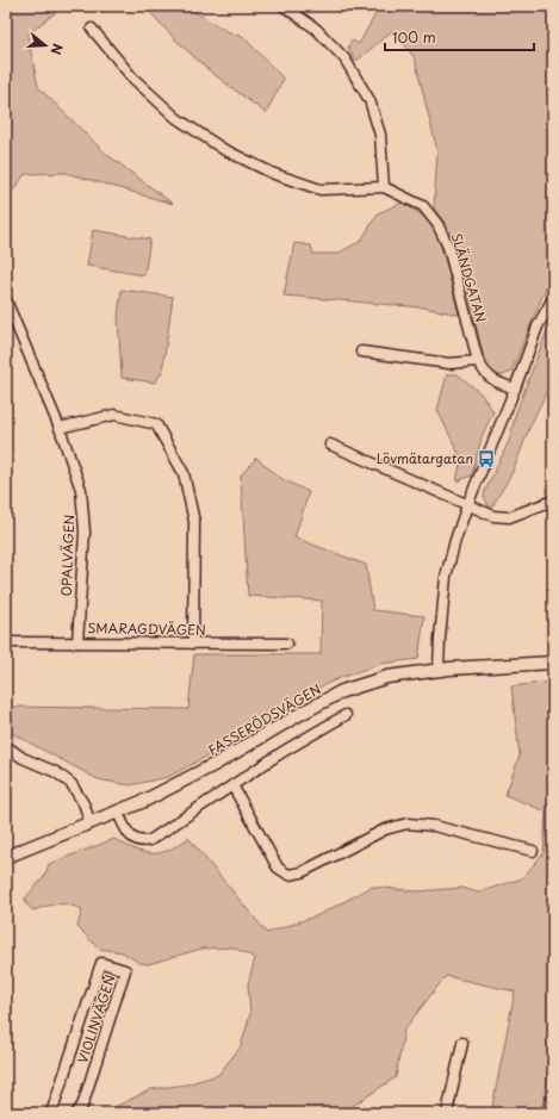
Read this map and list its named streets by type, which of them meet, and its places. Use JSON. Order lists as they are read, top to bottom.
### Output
{
  "streets": {
    "street": [
      "SLÄNDGATAN",
      "OPALVÄGEN",
      "SMARAGDVÄGEN",
      "FASSERÖDSVÄGEN",
      "VIOLINVÄGEN"
    ]
  },
  "crossings": [
    ["OPALVÄGEN", "SMARAGDVÄGEN"]
  ],
  "places": {
    "bus stop": ["Lövmätargatan"]
  },
  "scale_bar": "100 m",
  "north": "right"
}
